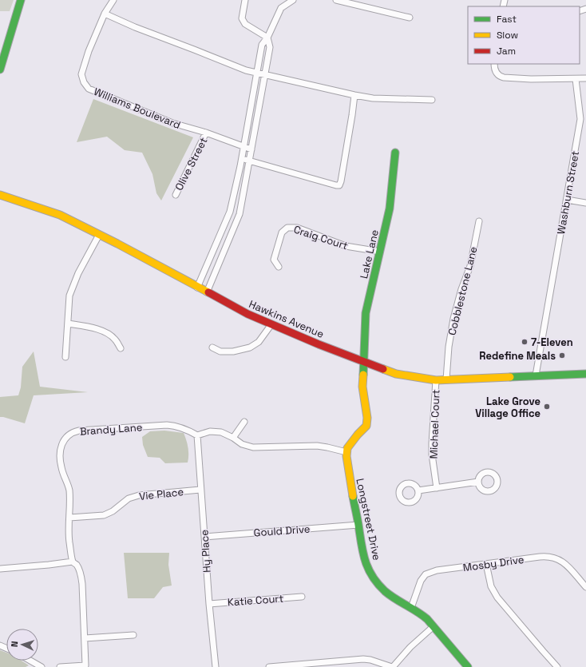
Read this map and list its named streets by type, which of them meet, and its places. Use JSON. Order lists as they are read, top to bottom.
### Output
{
  "streets": {
    "street": [
      "Williams Boulevard",
      "Olive Street",
      "Washburn Street",
      "Craig Court",
      "Lake Lane",
      "Cobblestone Lane",
      "Hawkins Avenue",
      "Michael Court",
      "Brandy Lane",
      "Vie Place",
      "Longstreet Drive",
      "Gould Drive",
      "Hy Place",
      "Mosby Drive",
      "Katie Court"
    ]
  },
  "crossings": [
    ["Williams Boulevard", "Olive Street"],
    ["Washburn Street", "Hawkins Avenue"],
    ["Craig Court", "Lake Lane"],
    ["Lake Lane", "Hawkins Avenue"],
    ["Cobblestone Lane", "Hawkins Avenue"],
    ["Hawkins Avenue", "Michael Court"],
    ["Brandy Lane", "Vie Place"],
    ["Brandy Lane", "Hy Place"],
    ["Vie Place", "Hy Place"],
    ["Longstreet Drive", "Gould Drive"],
    ["Longstreet Drive", "Mosby Drive"],
    ["Gould Drive", "Hy Place"],
    ["Hy Place", "Katie Court"]
  ],
  "places": ["7-Eleven", "Redefine Meals", "Lake Grove Village Office"],
  "legend": ["Fast", "Slow", "Jam"],
  "north": "left"
}
